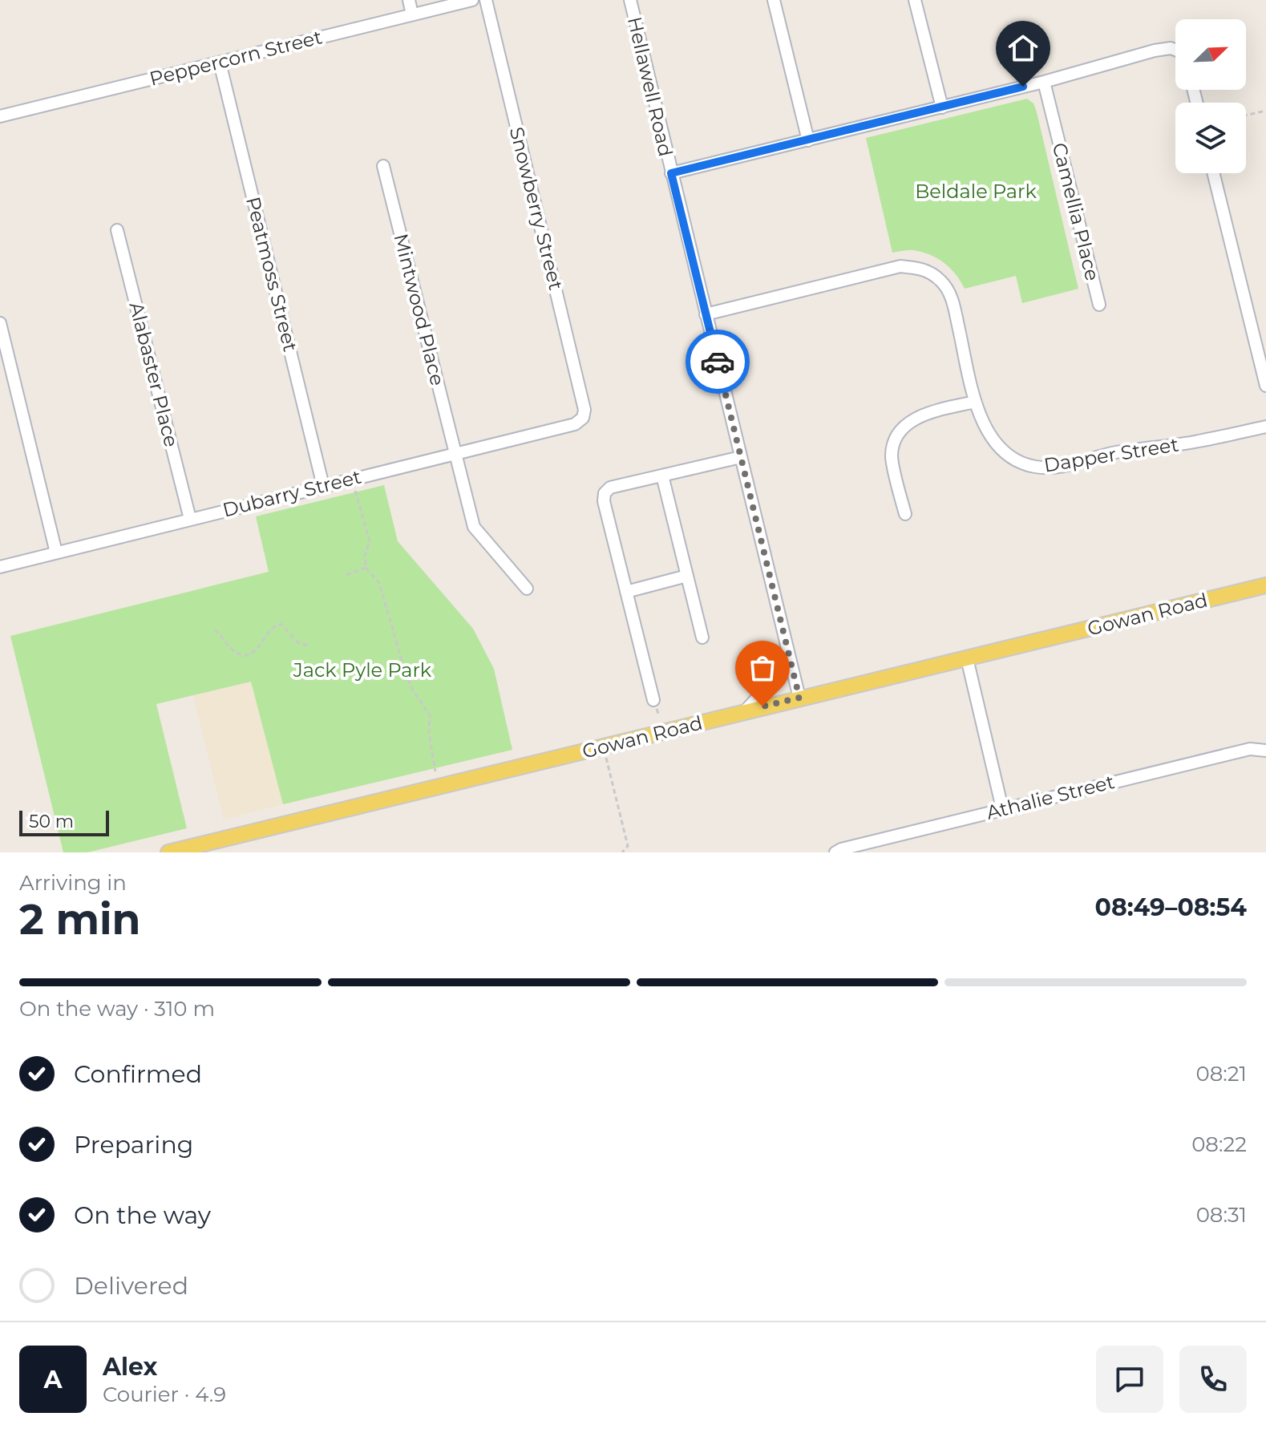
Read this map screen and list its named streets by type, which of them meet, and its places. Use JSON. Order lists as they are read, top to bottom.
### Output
{
  "streets": {
    "main road": ["Gowan Road"],
    "street": [
      "Peppercorn Street",
      "Hellawell Road",
      "Snowberry Street",
      "Camellia Place",
      "Peatmoss Street",
      "Mintwood Place",
      "Alabaster Place",
      "Dapper Street",
      "Dubarry Street",
      "Athalie Street"
    ]
  },
  "crossings": [
    ["Peppercorn Street", "Peatmoss Street"],
    ["Hellawell Road", "Dapper Street"],
    ["Hellawell Road", "Gowan Road"],
    ["Snowberry Street", "Dubarry Street"],
    ["Peatmoss Street", "Dubarry Street"],
    ["Mintwood Place", "Dubarry Street"],
    ["Alabaster Place", "Dubarry Street"]
  ],
  "parks": ["Beldale Park", "Jack Pyle Park"],
  "scale_bar": "50 m",
  "north": "top right",
  "page": {
    "scale": "50 m",
    "heading": ["2 min", "Arriving in", "08:49–08:54"],
    "panel": ["Alex", "Courier · 4.9"],
    "bar": "On the way · 310 m",
    "list": [
      ["Confirmed", "08:21"],
      ["Preparing", "08:22"],
      ["On the way", "08:31"],
      "Delivered"
    ],
    "round": "A"
  }
}
